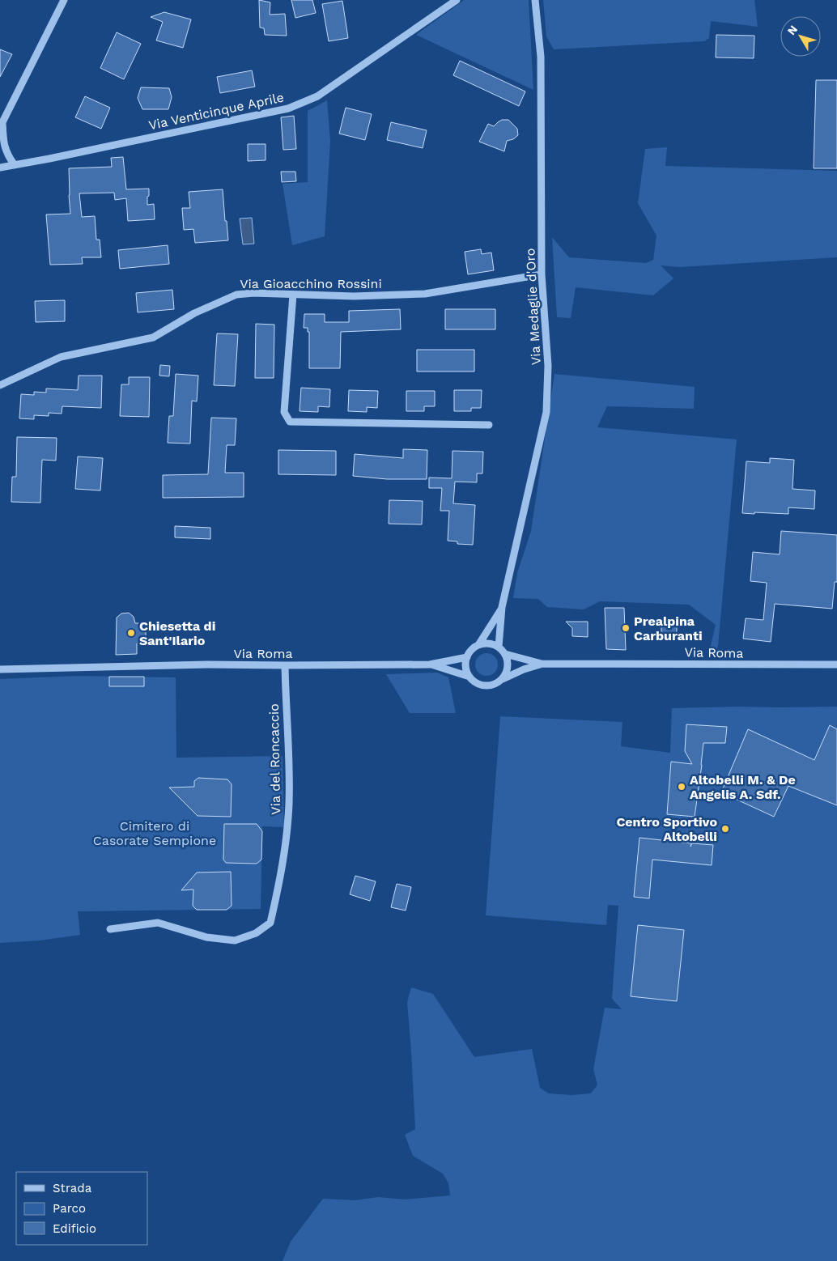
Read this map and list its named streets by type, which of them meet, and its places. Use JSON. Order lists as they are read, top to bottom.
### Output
{
  "streets": {
    "street": [
      "Via Venticinque Aprile",
      "Via Gioacchino Rossini",
      "Via Medaglie d'Oro",
      "Via Roma",
      "Via del Roncaccio"
    ]
  },
  "crossings": [
    ["Via Gioacchino Rossini", "Via Medaglie d'Oro"],
    ["Via Medaglie d'Oro", "Via Roma"],
    ["Via Roma", "Via del Roncaccio"]
  ],
  "parks": ["Cimitero di Casorate Sempione"],
  "places": [
    "Prealpina Carburanti",
    "Chiesetta di Sant'Ilario",
    "Altobelli M. & De Angelis A. Sdf.",
    "Centro Sportivo Altobelli"
  ],
  "legend": ["Strada", "Parco", "Edificio"],
  "north": "top left"
}
